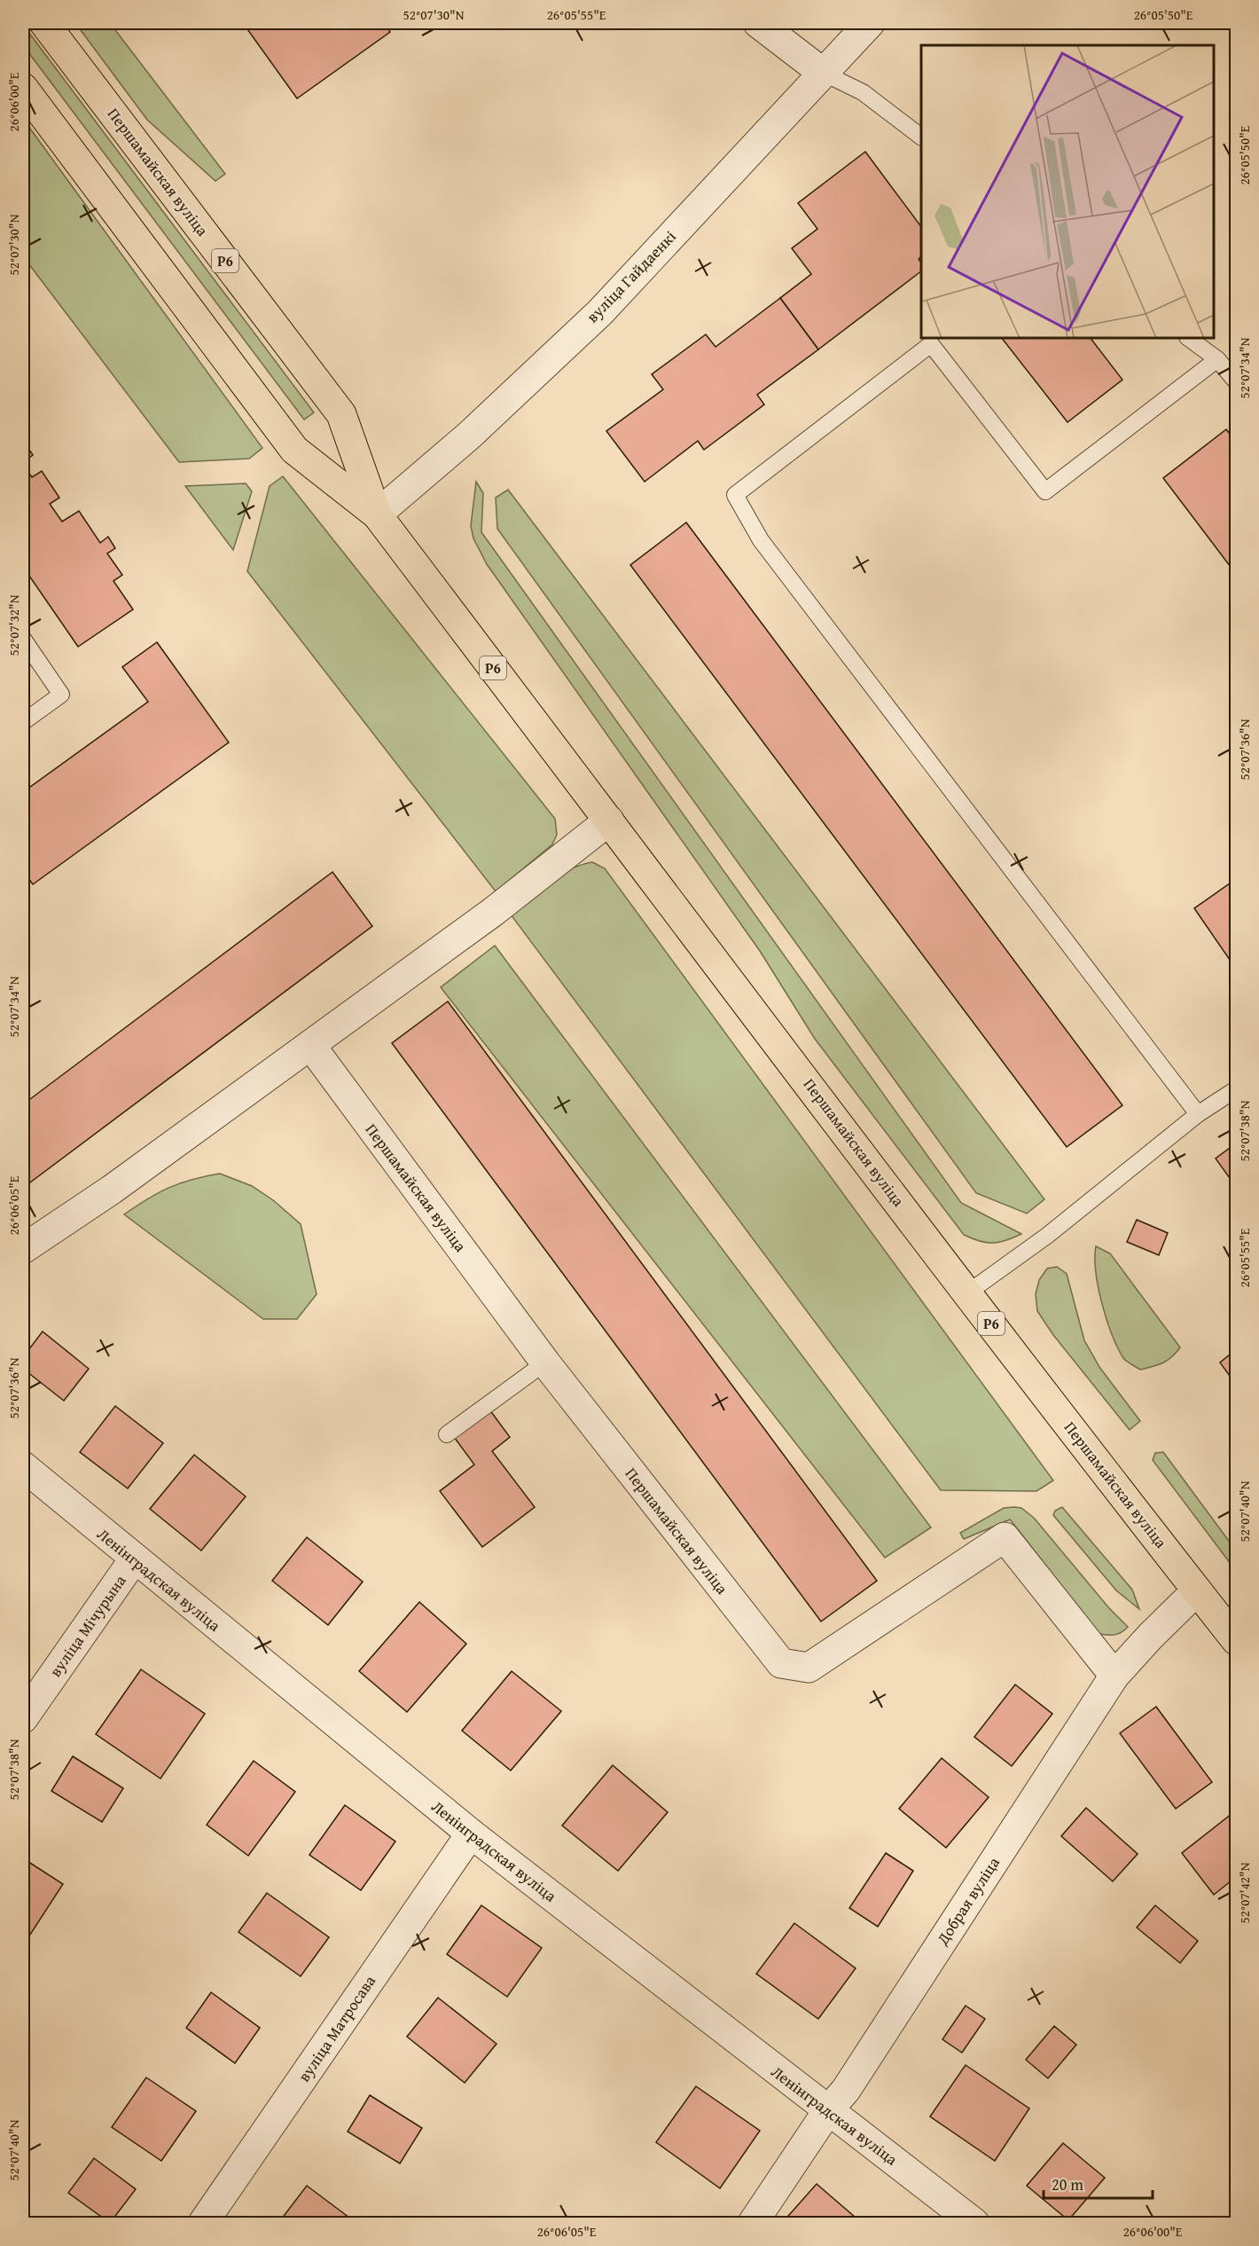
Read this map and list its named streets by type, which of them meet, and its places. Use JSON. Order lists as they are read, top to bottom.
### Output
{
  "streets": {
    "main road": ["Першамайская вуліца", "Р6"],
    "street": [
      "вуліца Гайдаенкі",
      "Ленінградская вуліца",
      "вуліца Мічурына",
      "Добрая вуліца",
      "вуліца Матросава"
    ]
  },
  "crossings": [
    ["Першамайская вуліца", "вуліца Гайдаенкі"],
    ["Першамайская вуліца", "Добрая вуліца"],
    ["Ленінградская вуліца", "вуліца Мічурына"],
    ["Ленінградская вуліца", "Добрая вуліца"],
    ["Ленінградская вуліца", "вуліца Матросава"]
  ],
  "scale_bar": "20 m",
  "coordinates": [
    "52°07'30\"N",
    "26°05'55\"E",
    "26°05'50\"E",
    "26°06'00\"E",
    "52°07'34\"N",
    "52°07'32\"N",
    "52°07'36\"N",
    "52°07'38\"N",
    "26°06'05\"E",
    "52°07'40\"N",
    "52°07'42\"N"
  ]
}
